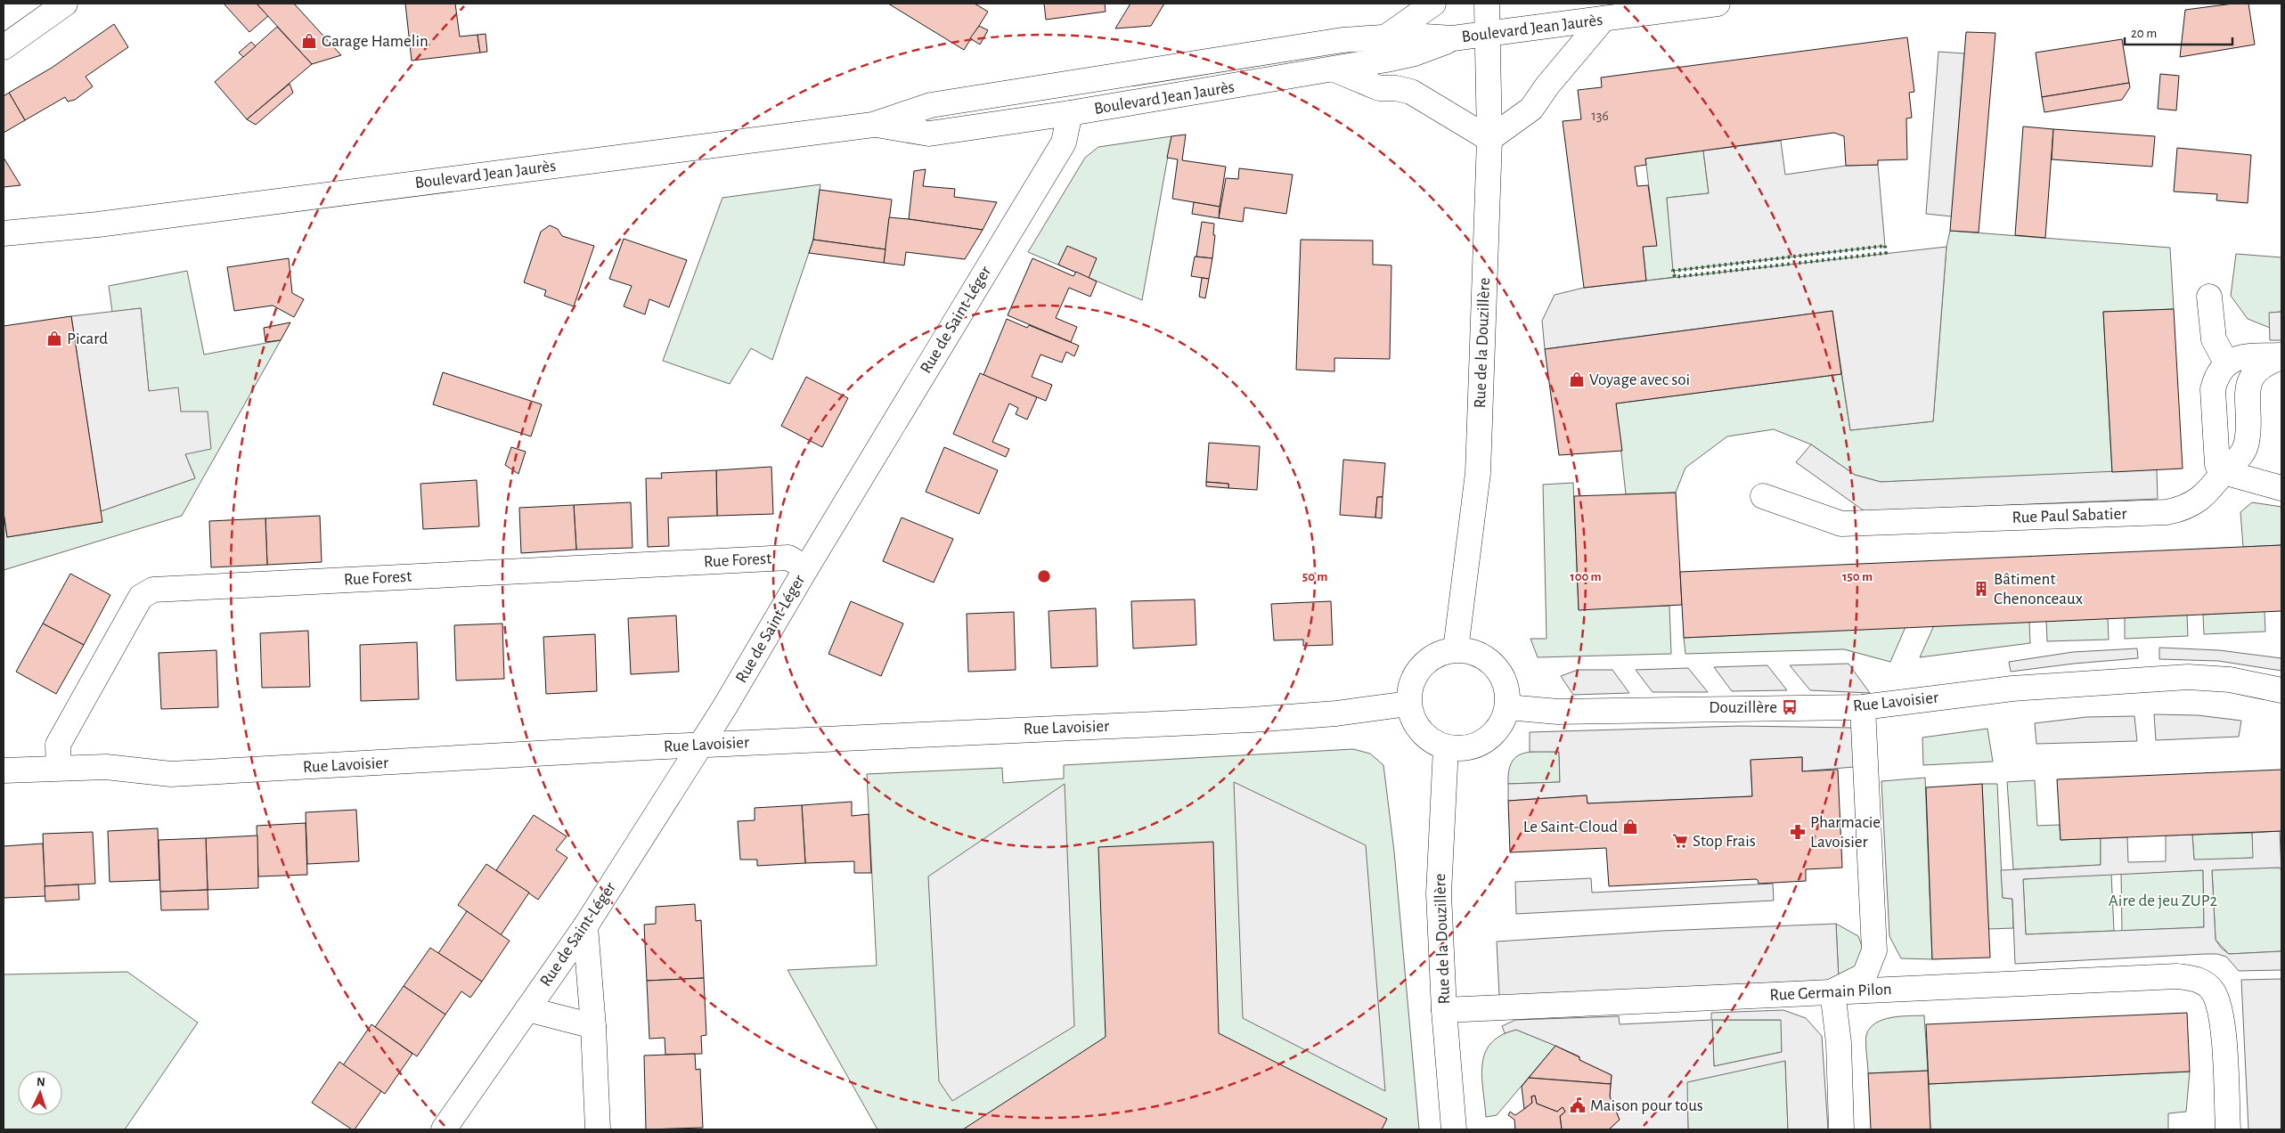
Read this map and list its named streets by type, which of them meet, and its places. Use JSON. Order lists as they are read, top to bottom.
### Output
{
  "streets": {
    "street": [
      "Boulevard Jean Jaurès",
      "Rue de Saint-Léger",
      "Rue de la Douzillère",
      "Rue Paul Sabatier",
      "Rue Forest",
      "Rue Lavoisier",
      "Rue Germain Pilon"
    ]
  },
  "crossings": [
    ["Boulevard Jean Jaurès", "Rue de Saint-Léger"],
    ["Boulevard Jean Jaurès", "Rue de la Douzillère"],
    ["Rue de Saint-Léger", "Rue Forest"],
    ["Rue de Saint-Léger", "Rue Lavoisier"],
    ["Rue de la Douzillère", "Rue Lavoisier"],
    ["Rue de la Douzillère", "Rue Germain Pilon"],
    ["Rue Forest", "Rue Lavoisier"]
  ],
  "parks": ["Aire de jeu ZUP2"],
  "places": {
    "shop": [
      "Garage Hamelin",
      "Picard",
      "Voyage avec soi",
      "Le Saint-Cloud"
    ],
    "building": ["Bâtiment Chenonceaux"],
    "bus stop": ["Douzillère"],
    "pharmacy": ["Pharmacie Lavoisier"],
    "supermarket": ["Stop Frais"],
    "public building": ["Maison pour tous"]
  },
  "house_numbers": ["136"],
  "scale_bar": "20 m",
  "north": "top",
  "rings": ["50 m", "100 m", "150 m"]
}
